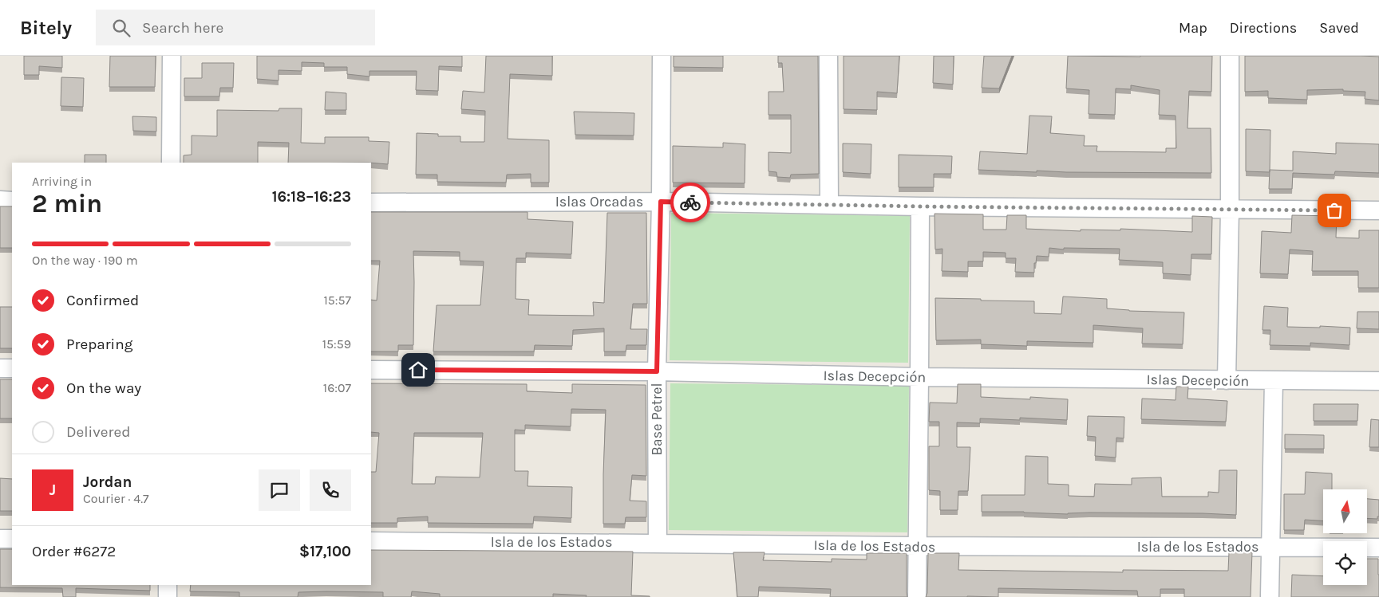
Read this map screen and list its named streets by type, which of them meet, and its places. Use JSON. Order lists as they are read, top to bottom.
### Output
{
  "streets": {
    "street": [
      "Islas Orcadas",
      "Islas Decepción",
      "Base Petrel",
      "Isla de los Estados"
    ]
  },
  "crossings": [
    ["Islas Orcadas", "Base Petrel"],
    ["Islas Decepción", "Base Petrel"],
    ["Base Petrel", "Isla de los Estados"]
  ],
  "north": "top",
  "page": {
    "header": "Bitely",
    "search": "Search here",
    "nav": ["Map", "Directions", "Saved"],
    "heading": ["2 min", "Arriving in", "16:18–16:23"],
    "panel": [
      "Jordan",
      "Courier · 4.7",
      "Order #6272",
      "$17,100"
    ],
    "bar": "On the way · 190 m",
    "list": [
      ["Confirmed", "15:57"],
      ["Preparing", "15:59"],
      ["On the way", "16:07"],
      "Delivered"
    ],
    "round": "J"
  }
}
